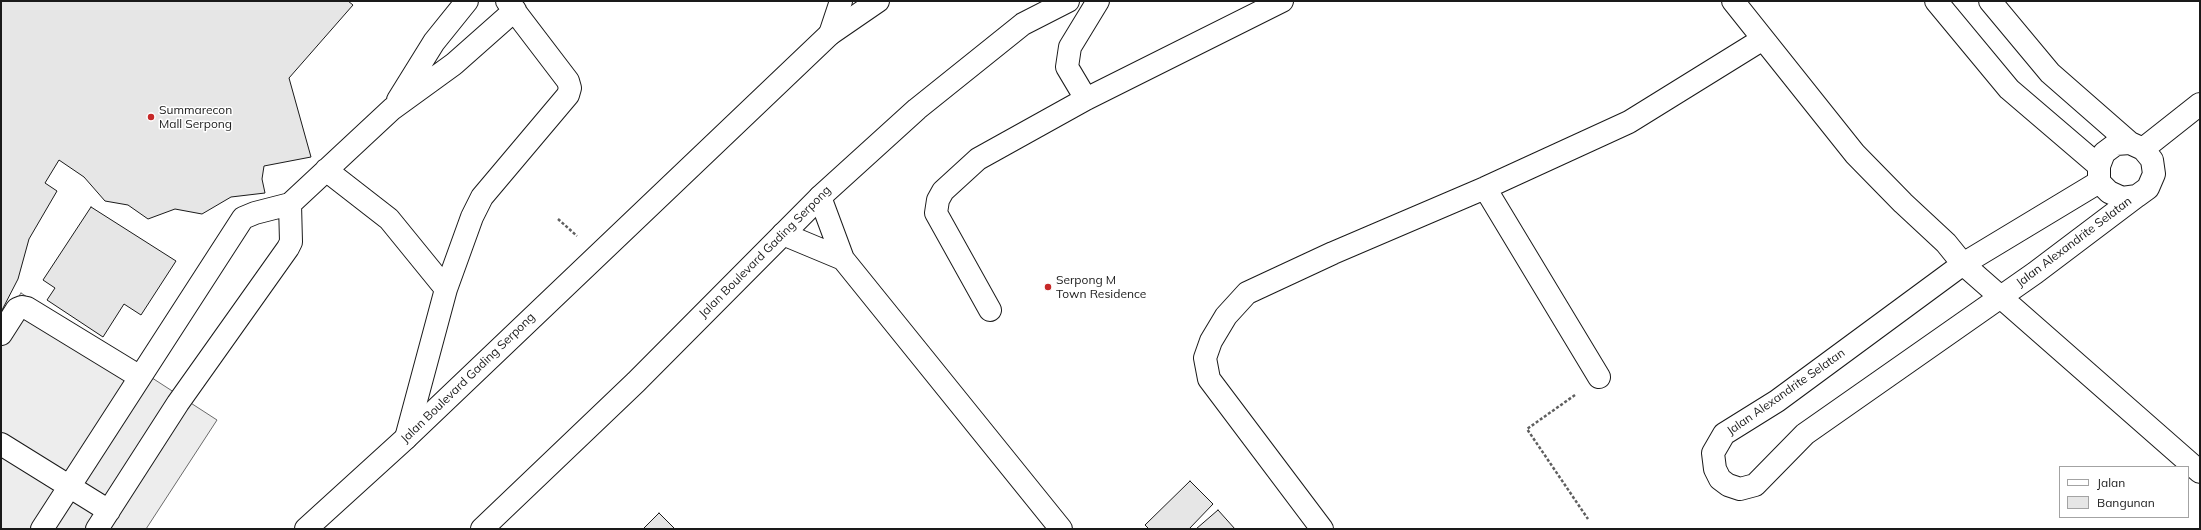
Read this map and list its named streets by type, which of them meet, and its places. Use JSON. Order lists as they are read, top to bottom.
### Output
{
  "streets": {
    "street": ["Jalan Alexandrite Selatan", "Jalan Boulevard Gading Serpong"]
  },
  "places": ["Summarecon Mall Serpong", "Serpong M Town Residence"],
  "legend": ["Jalan", "Bangunan"]
}
